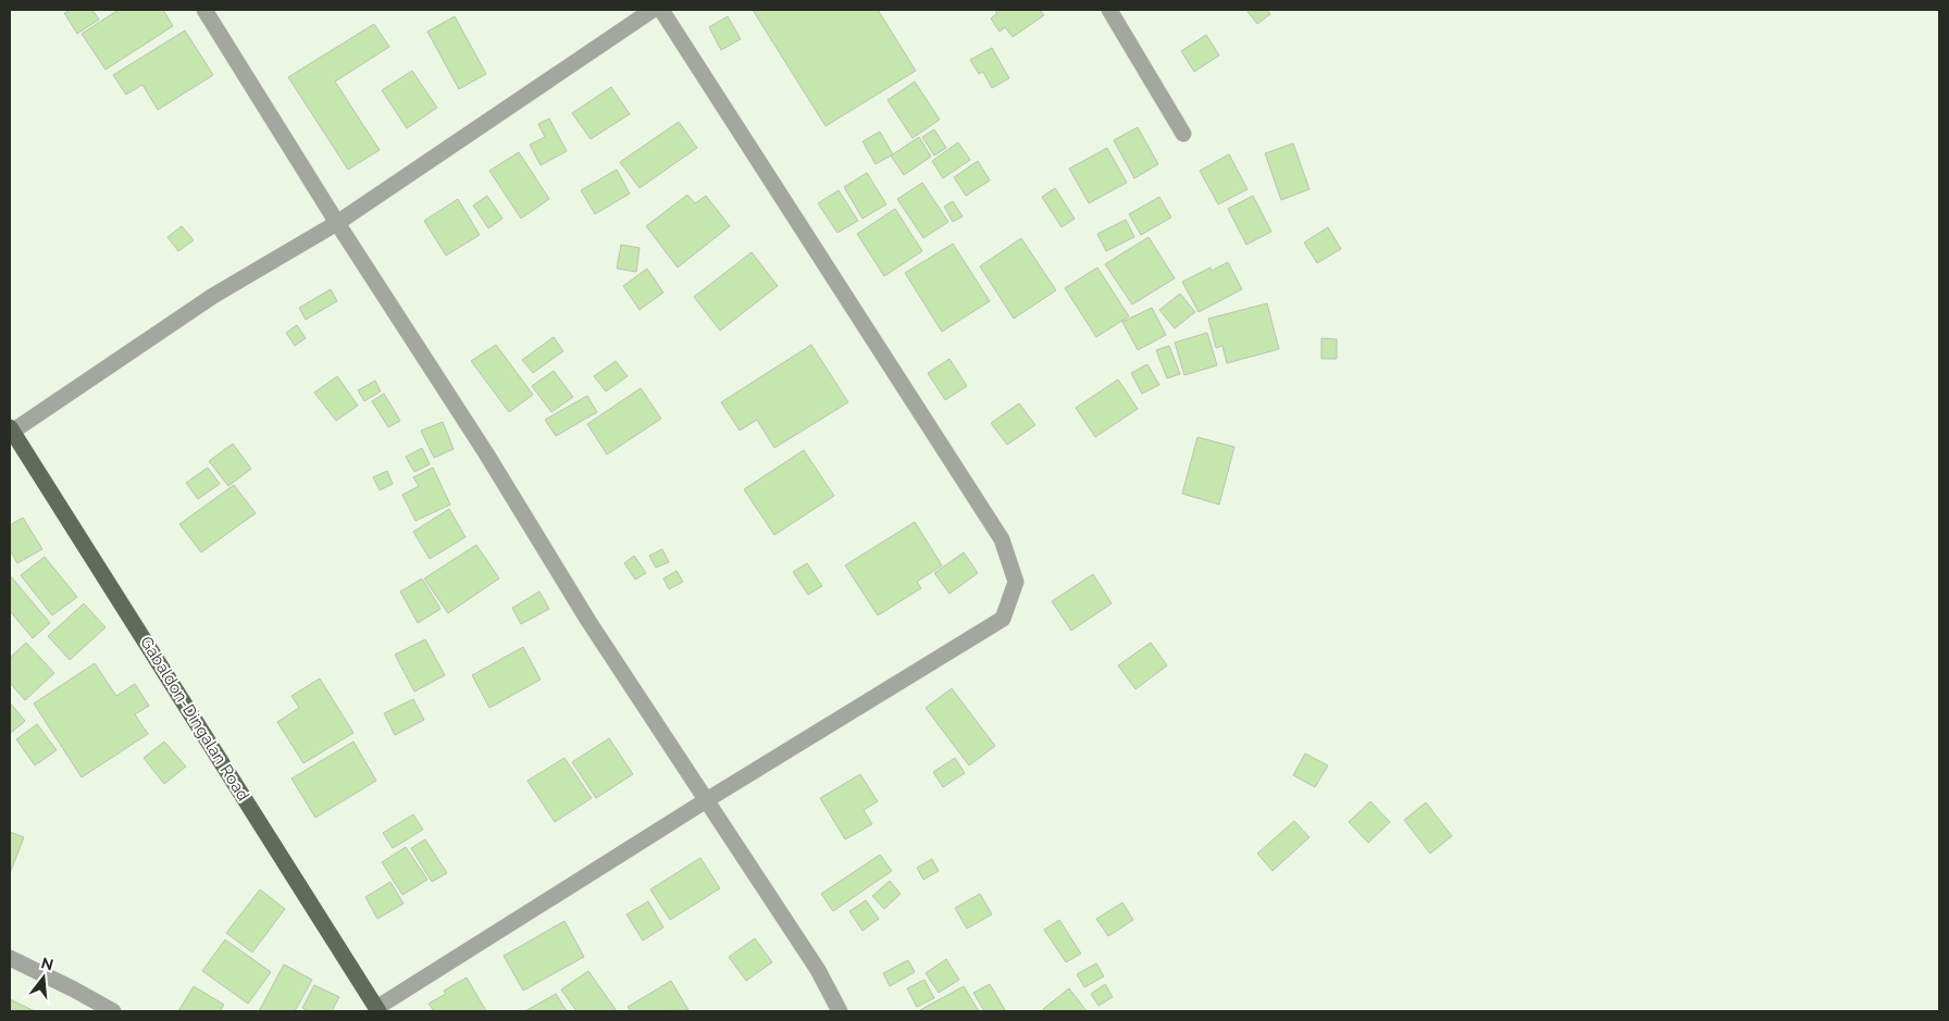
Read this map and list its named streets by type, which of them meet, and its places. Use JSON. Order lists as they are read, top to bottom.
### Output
{
  "streets": {
    "main road": ["Gabaldon-Dingalan Road"]
  },
  "north": "top"
}
